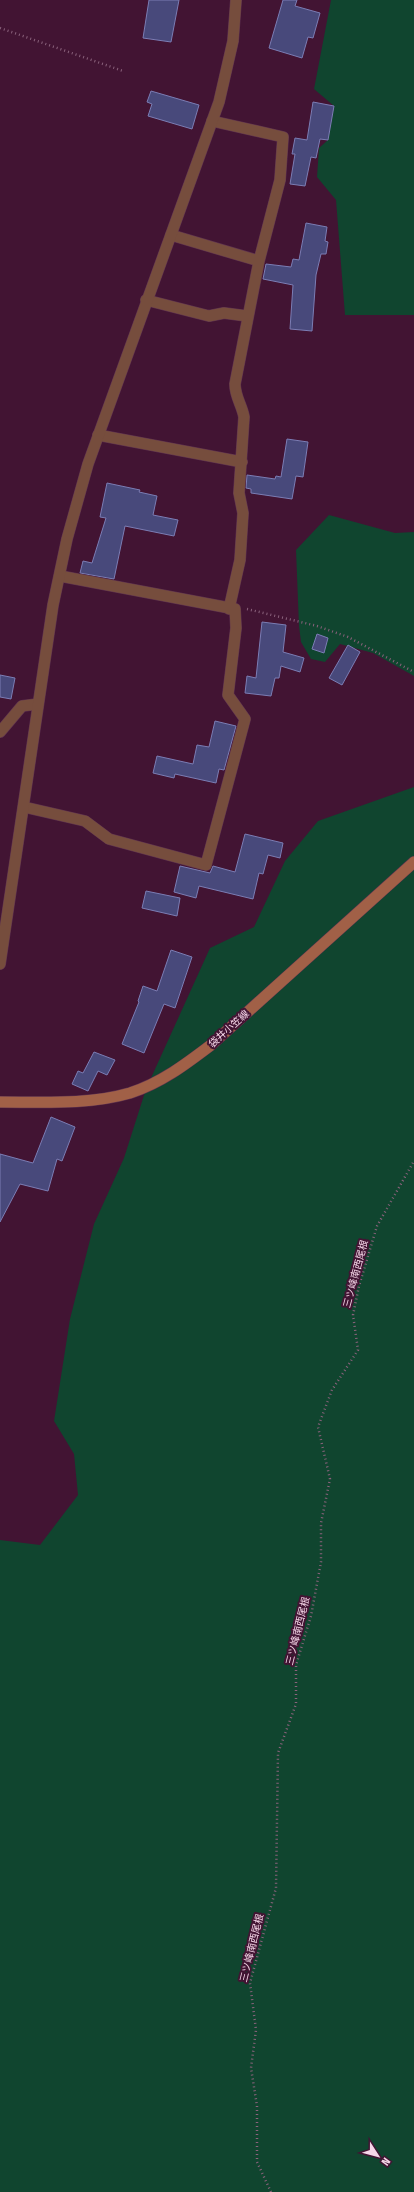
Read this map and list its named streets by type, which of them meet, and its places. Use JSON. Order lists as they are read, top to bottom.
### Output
{
  "streets": {
    "main road": ["袋井小笠線"],
    "path": ["三ツ峰南西尾根"]
  },
  "north": "bottom right"
}
